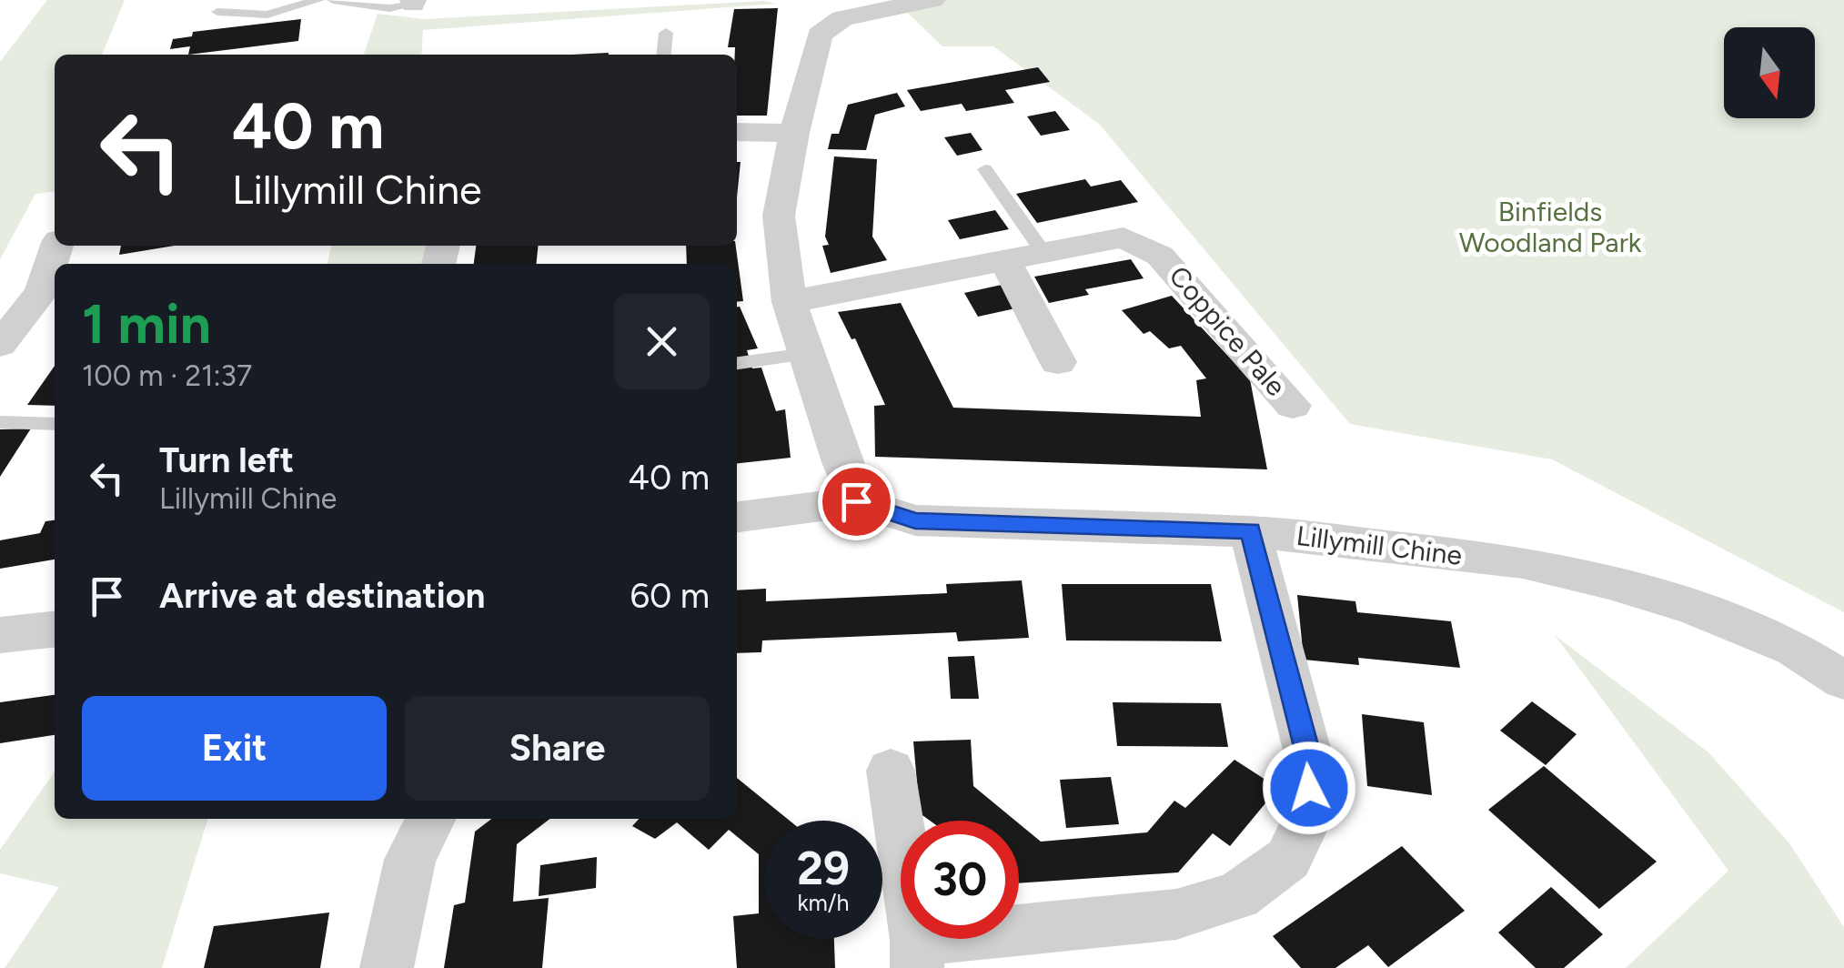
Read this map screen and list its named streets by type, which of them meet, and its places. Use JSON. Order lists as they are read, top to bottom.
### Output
{
  "streets": {
    "street": ["Coppice Pale", "Lillymill Chine"]
  },
  "parks": ["Binfields Woodland Park"],
  "north": "bottom",
  "page": {
    "turn": ["40 m", "Lillymill Chine"],
    "heading": ["1 min", "100 m · 21:37"],
    "list": [
      {
        "name": "Turn left",
        "note": "Lillymill Chine",
        "value": "40 m"
      },
      {
        "name": "Arrive at destination",
        "value": "60 m"
      }
    ],
    "buttons": ["Exit", "Share"],
    "speed": "29 km/h",
    "limit": "30"
  }
}
